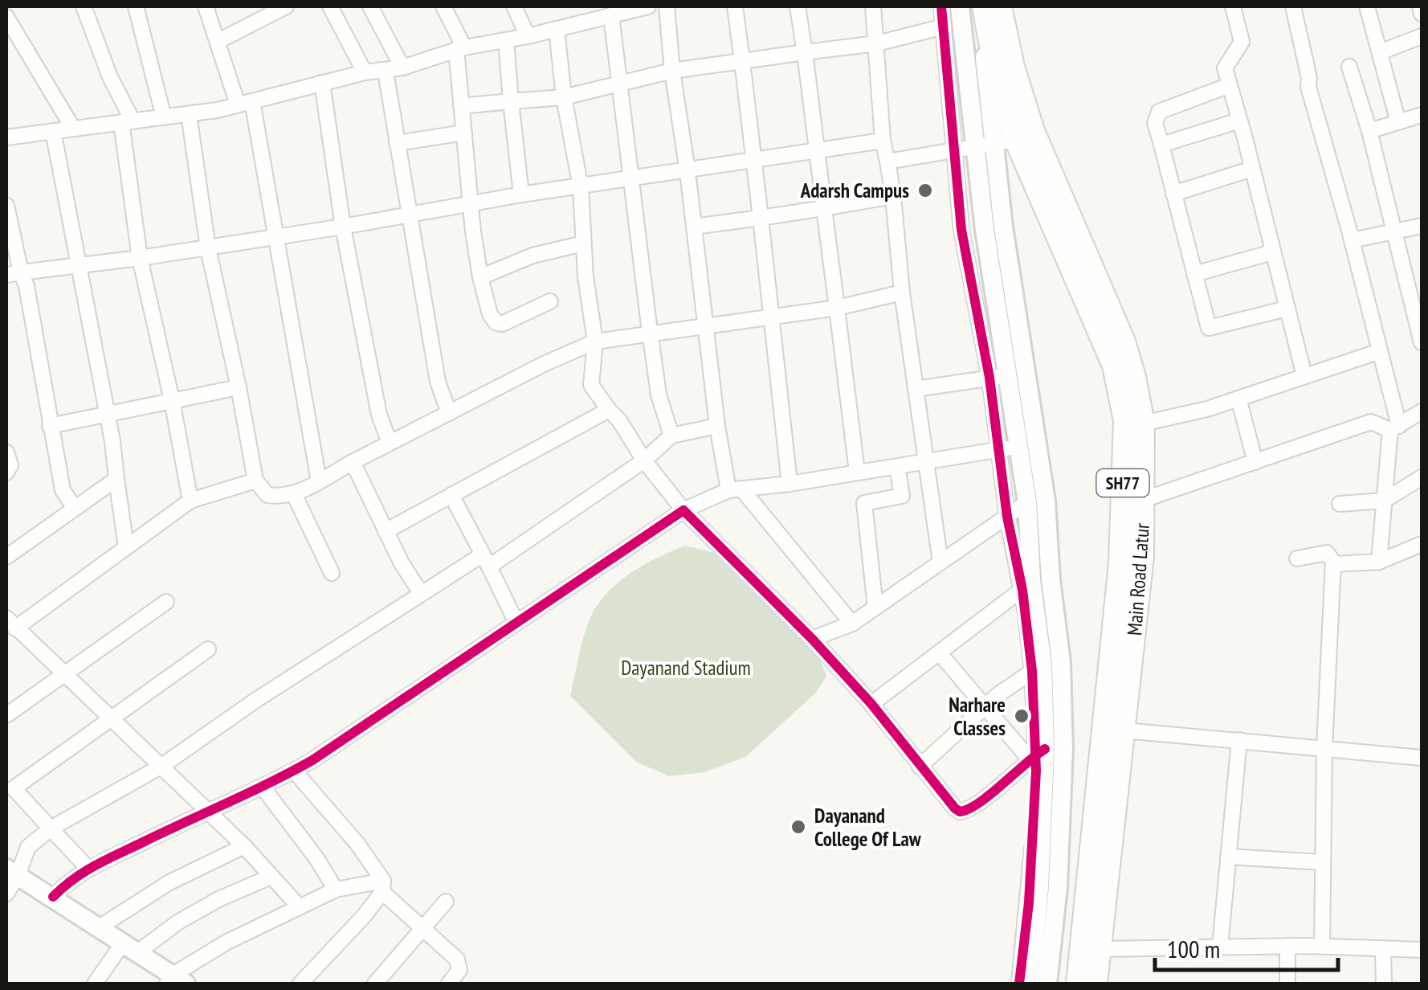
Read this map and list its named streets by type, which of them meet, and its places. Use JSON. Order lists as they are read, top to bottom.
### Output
{
  "streets": {
    "main road": ["SH77", "Main Road Latur"]
  },
  "parks": ["Dayanand Stadium"],
  "places": ["Adarsh Campus", "Narhare Classes", "Dayanand College Of Law"],
  "scale_bar": "100 m"
}
